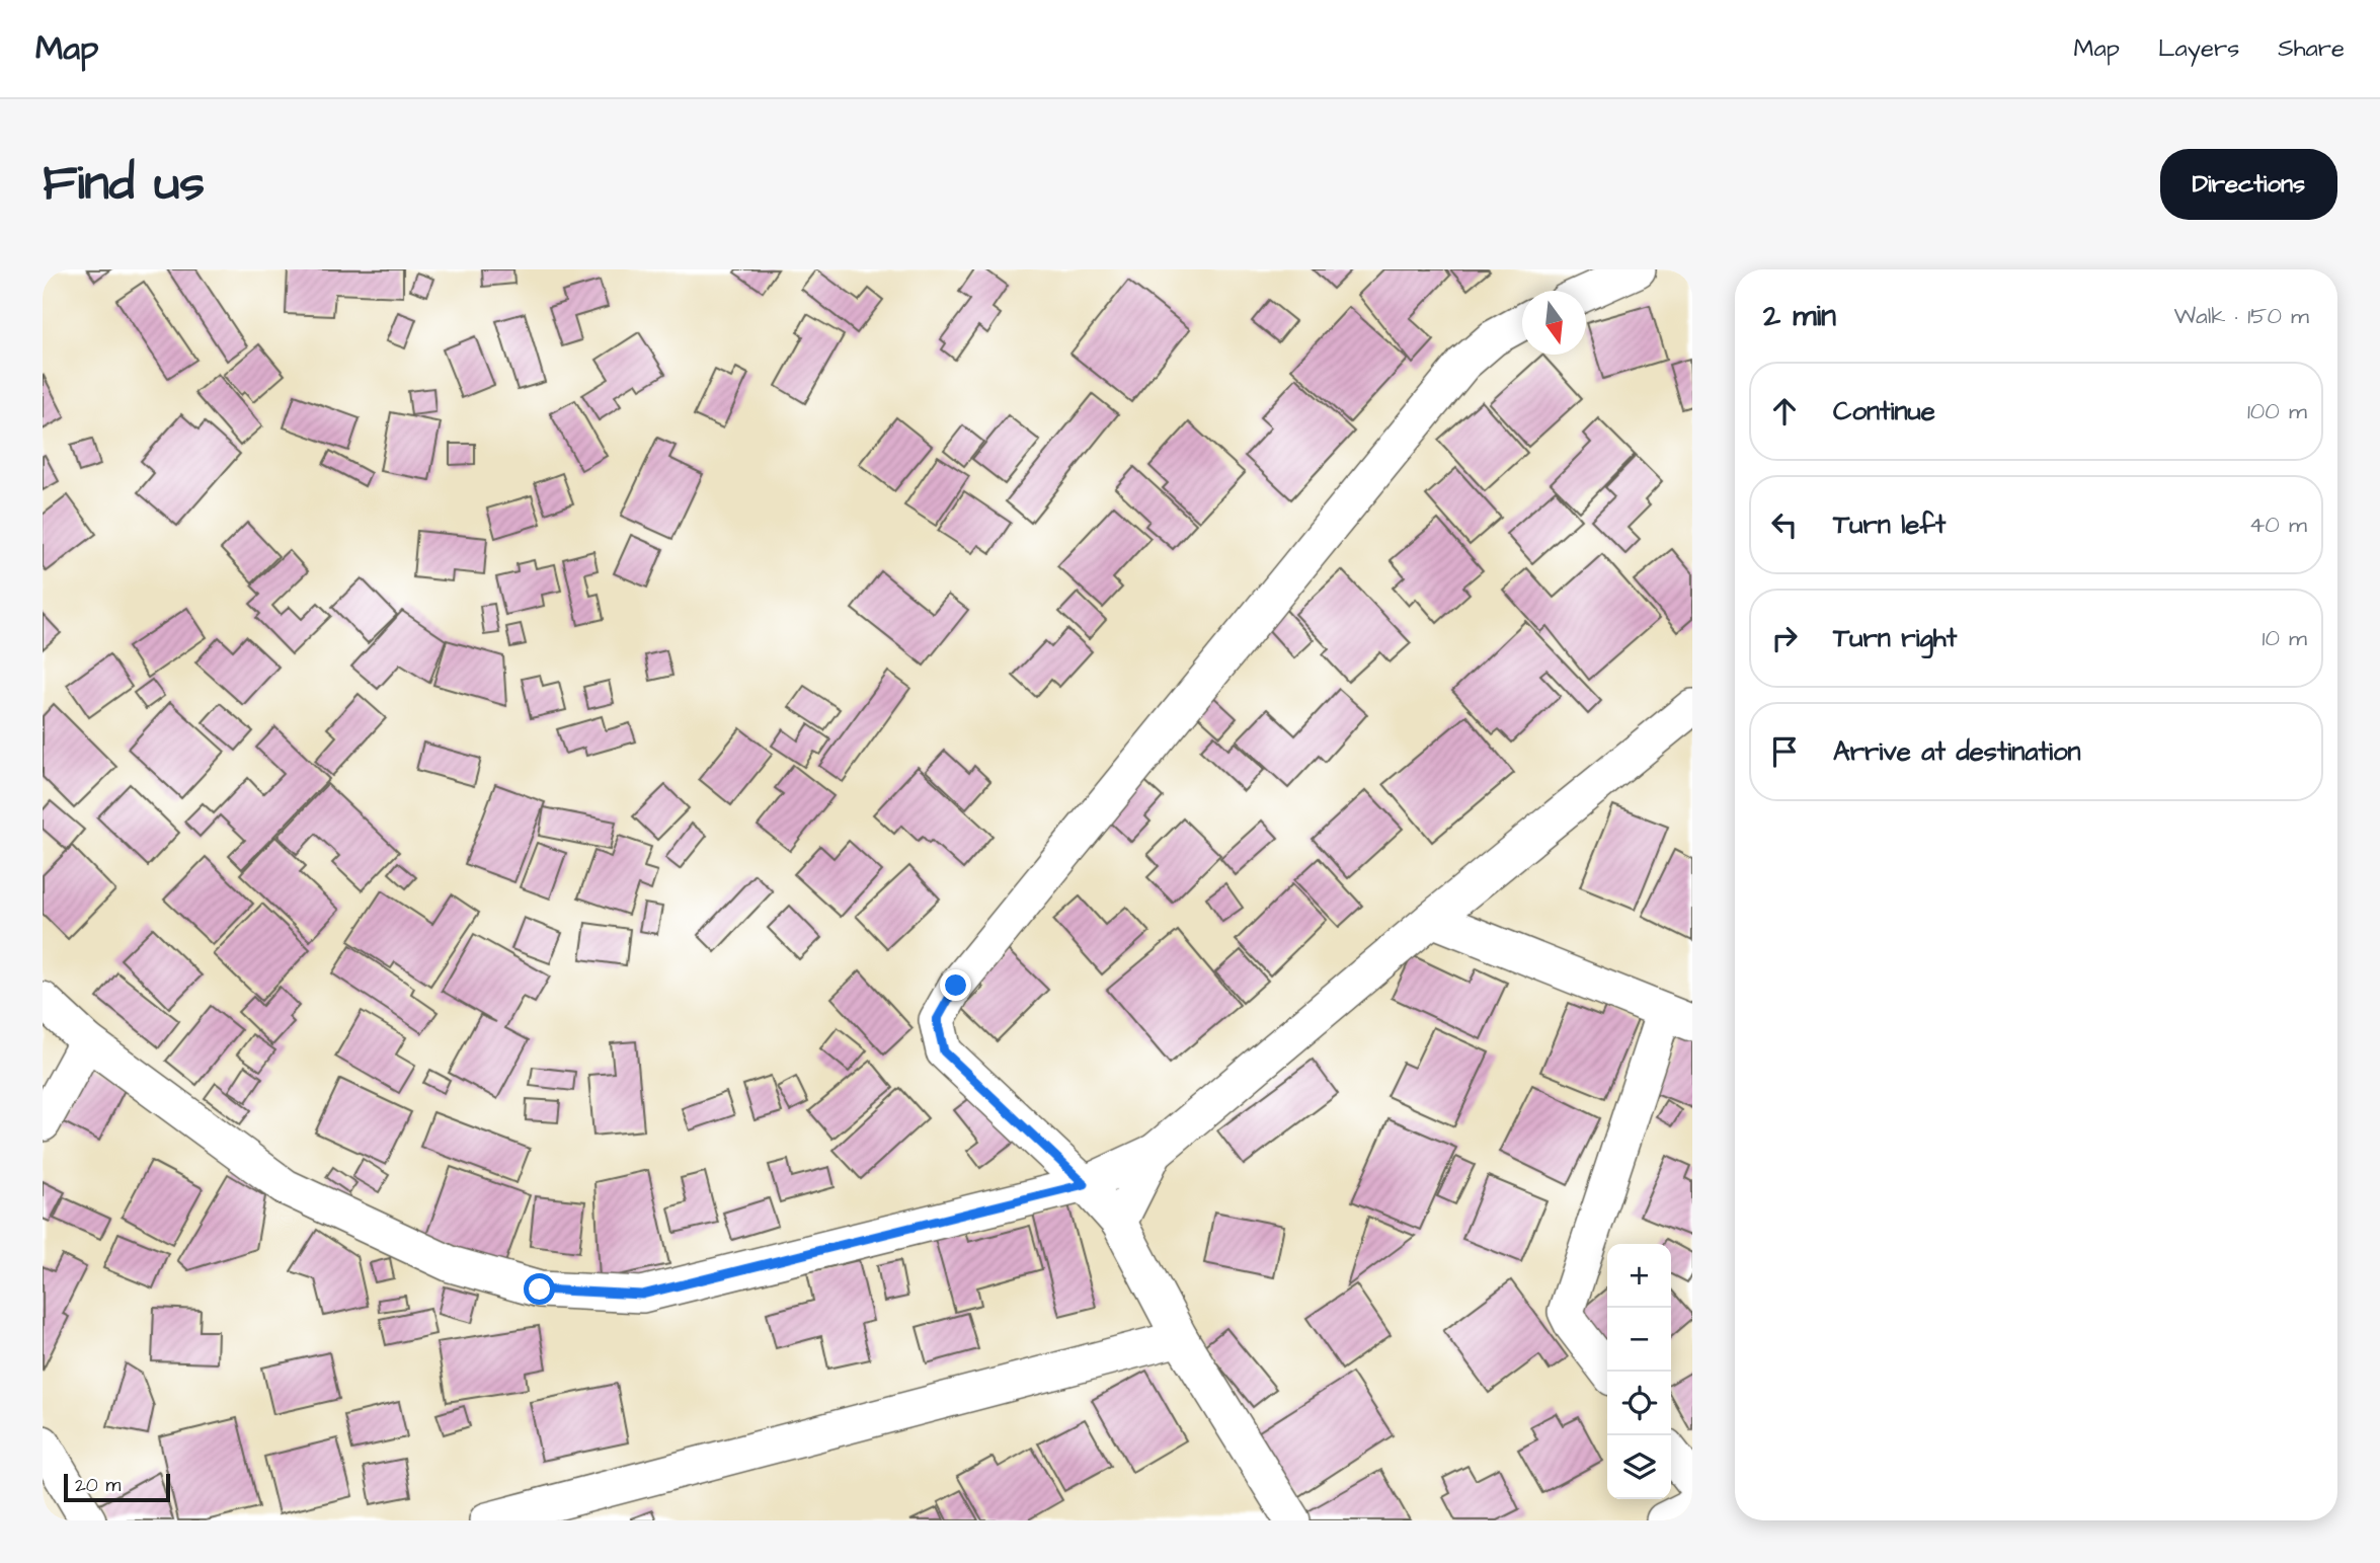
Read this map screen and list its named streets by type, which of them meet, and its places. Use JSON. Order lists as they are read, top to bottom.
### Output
{
  "scale_bar": "20 m",
  "north": "bottom",
  "page": {
    "header": "Map",
    "nav": ["Map", "Layers", "Share"],
    "buttons": "Directions",
    "title": "Find us",
    "heading": ["2 min", "Walk · 150 m"],
    "list": [
      ["Continue", "100 m"],
      ["Turn left", "40 m"],
      ["Turn right", "10 m"],
      "Arrive at destination"
    ],
    "map_buttons": ["+", "−"],
    "scale": "20 m"
  }
}
